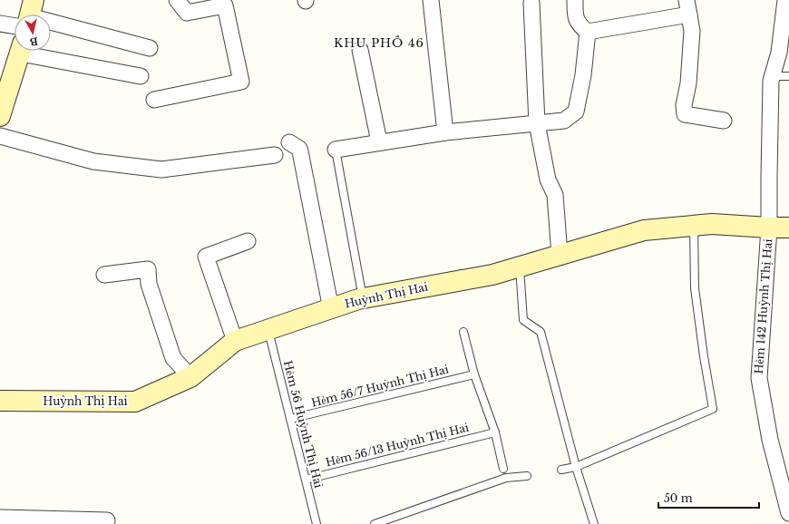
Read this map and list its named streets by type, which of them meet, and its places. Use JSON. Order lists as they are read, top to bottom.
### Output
{
  "streets": {
    "street": ["Huỳnh Thị Hai", "Hẻm 142 Huỳnh Thị Hai"],
    "lane": ["Hẻm 56/7 Huỳnh Thị Hai", "Hẻm 56 Huỳnh Thị Hai", "Hẻm 56/13 Huỳnh Thị Hai"]
  },
  "crossings": [
    ["Huỳnh Thị Hai", "Hẻm 142 Huỳnh Thị Hai"],
    ["Huỳnh Thị Hai", "Hẻm 56 Huỳnh Thị Hai"],
    ["Hẻm 56/7 Huỳnh Thị Hai", "Hẻm 56 Huỳnh Thị Hai"],
    ["Hẻm 56 Huỳnh Thị Hai", "Hẻm 56/13 Huỳnh Thị Hai"]
  ],
  "districts": ["KHU PHỐ 46"],
  "scale_bar": "50 m",
  "north": "bottom"
}
